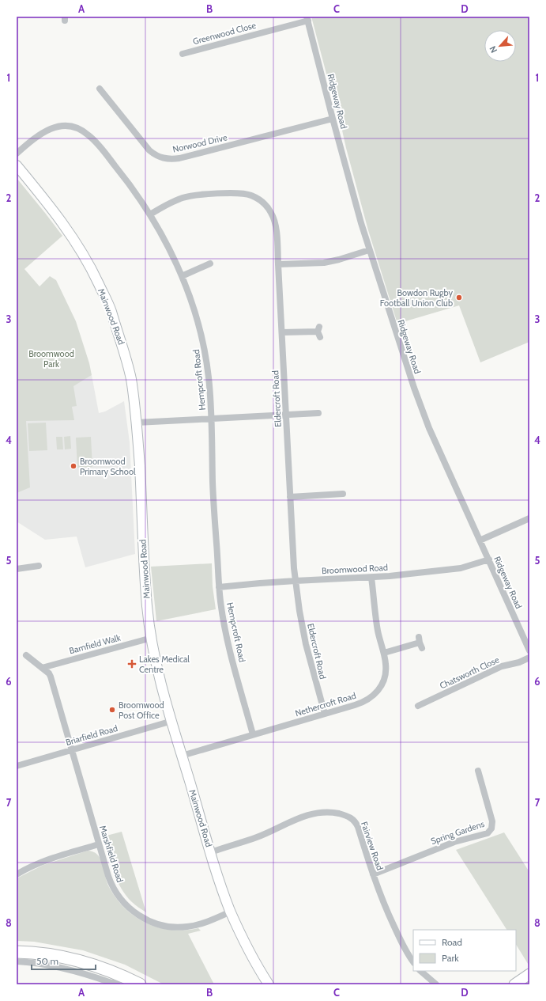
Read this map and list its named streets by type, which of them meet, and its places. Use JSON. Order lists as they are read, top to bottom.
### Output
{
  "streets": {
    "street": [
      "Greenwood Close",
      "Ridgeway Road",
      "Norwood Drive",
      "Mainwood Road",
      "Hempcroft Road",
      "Eldercroft Road",
      "Broomwood Road",
      "Barnfield Walk",
      "Chatsworth Close",
      "Nethercroft Road",
      "Briarfield Road",
      "Spring Gardens",
      "Fairview Road",
      "Marshfield Road"
    ]
  },
  "crossings": [
    ["Greenwood Close", "Ridgeway Road"],
    ["Ridgeway Road", "Norwood Drive"],
    ["Ridgeway Road", "Broomwood Road"],
    ["Mainwood Road", "Barnfield Walk"],
    ["Mainwood Road", "Nethercroft Road"],
    ["Mainwood Road", "Briarfield Road"],
    ["Mainwood Road", "Fairview Road"],
    ["Mainwood Road", "Marshfield Road"],
    ["Hempcroft Road", "Eldercroft Road"],
    ["Hempcroft Road", "Broomwood Road"],
    ["Hempcroft Road", "Nethercroft Road"],
    ["Eldercroft Road", "Broomwood Road"],
    ["Eldercroft Road", "Nethercroft Road"],
    ["Broomwood Road", "Nethercroft Road"],
    ["Barnfield Walk", "Marshfield Road"],
    ["Briarfield Road", "Marshfield Road"],
    ["Spring Gardens", "Fairview Road"]
  ],
  "parks": ["Broomwood Park"],
  "places": {
    "other": ["Bowdon Rugby Football Union Club", "Broomwood Primary School", "Broomwood Post Office"],
    "health": ["Lakes Medical Centre"]
  },
  "legend": ["Road", "Park"],
  "scale_bar": "50 m",
  "north": "bottom left",
  "grid": {
    "columns": [
      "A",
      "B",
      "C",
      "D"
    ],
    "rows": [
      "1",
      "2",
      "3",
      "4",
      "5",
      "6",
      "7",
      "8"
    ]
  }
}
